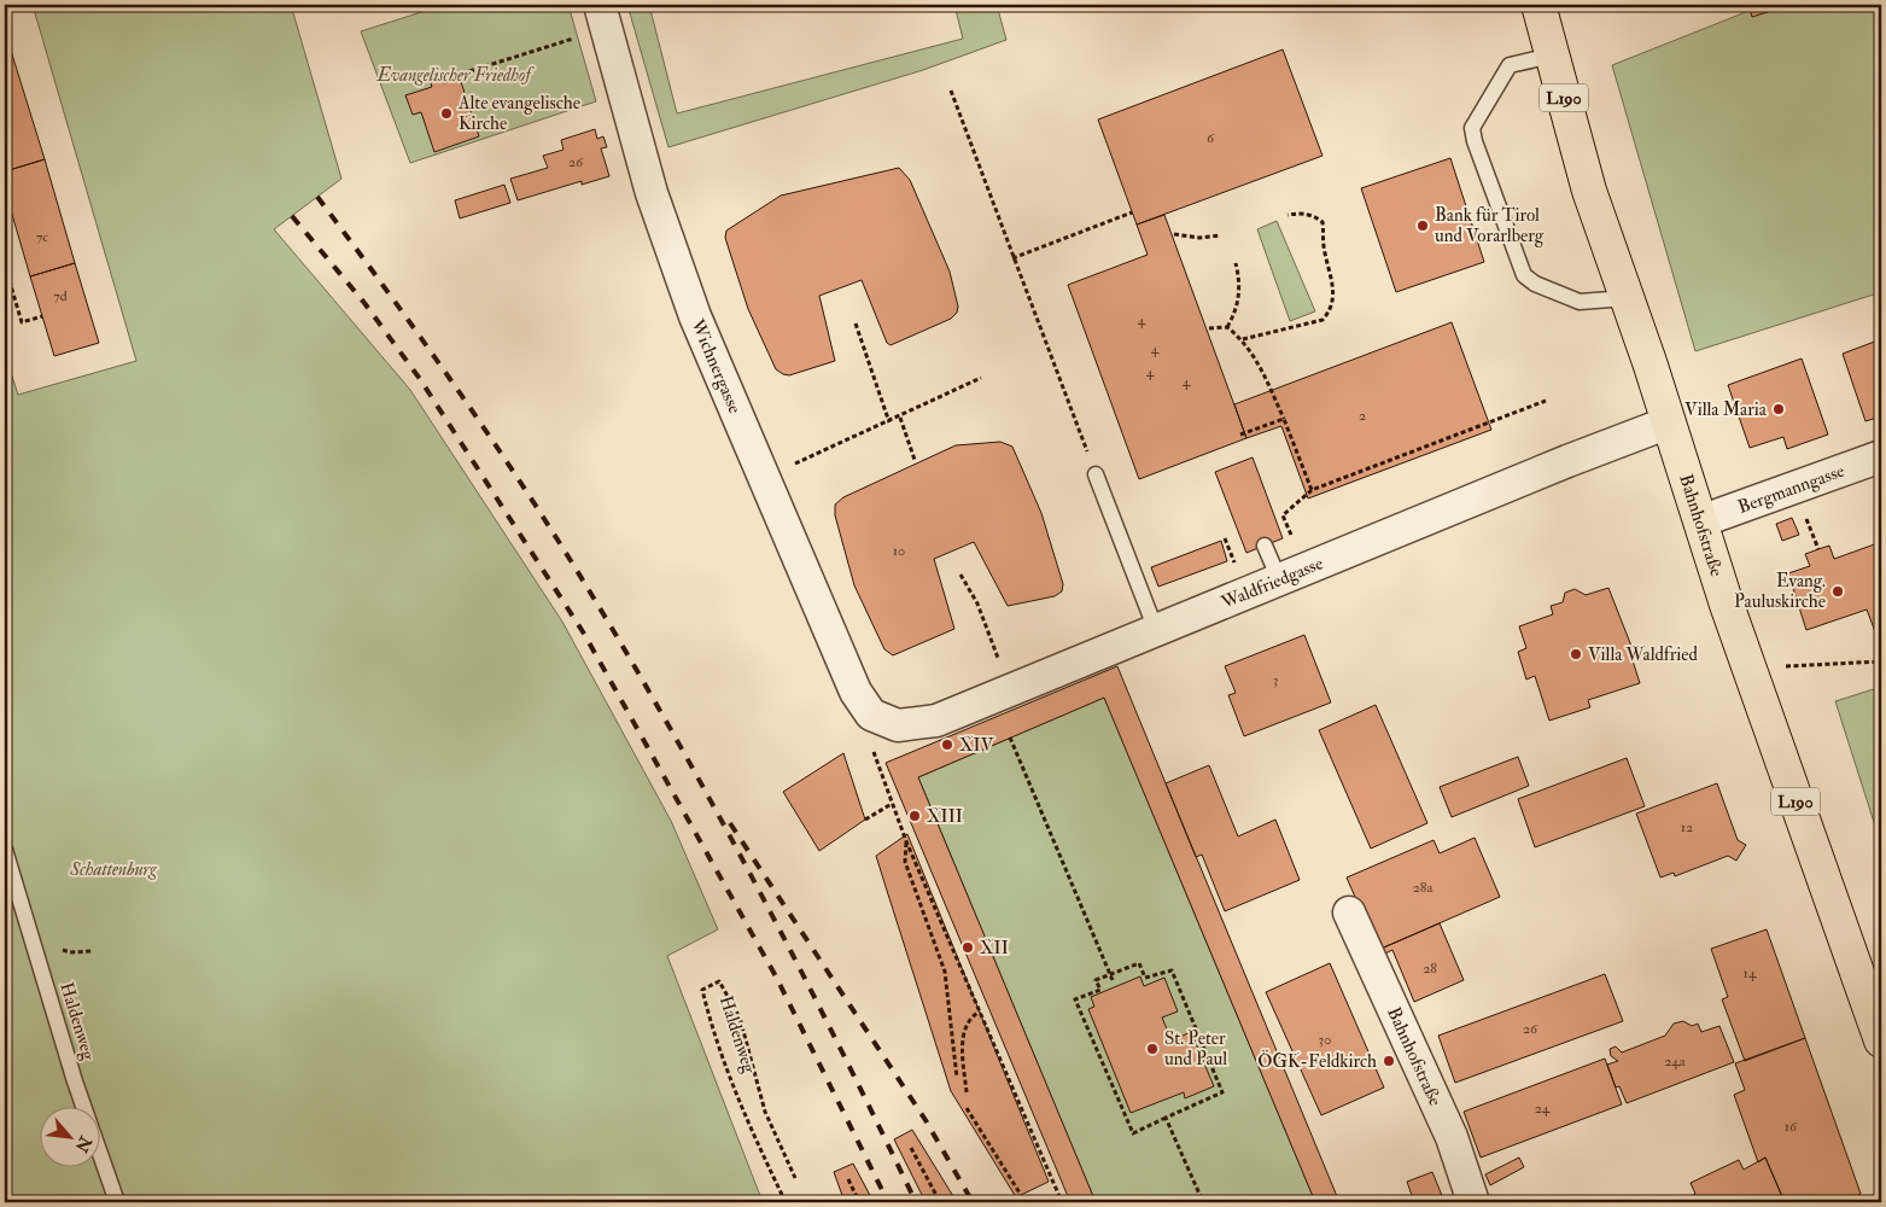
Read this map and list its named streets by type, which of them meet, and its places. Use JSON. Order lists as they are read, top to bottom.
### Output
{
  "streets": {
    "main road": ["L190", "Bahnhofstraße"],
    "street": ["Wichnergasse", "Bergmanngasse", "Waldfriedgasse"],
    "lane": ["Haldenweg"]
  },
  "crossings": [
    ["Wichnergasse", "Waldfriedgasse"],
    ["Bergmanngasse", "Bahnhofstraße"],
    ["Bahnhofstraße", "Waldfriedgasse"]
  ],
  "parks": ["Evangelischer Friedhof", "Schattenburg"],
  "places": [
    "Alte evangelische Kirche",
    "Bank für Tirol und Vorarlberg",
    "Villa Maria",
    "Evang. Pauluskirche",
    "Villa Waldfried",
    "XIV",
    "XIII",
    "XII",
    "St. Peter und Paul",
    "ÖGK-Feldkirch"
  ],
  "house_numbers": [
    "6",
    "26",
    "7c",
    "7d",
    "4",
    "4",
    "4",
    "4",
    "2",
    "10",
    "3",
    "12",
    "28a",
    "28",
    "14",
    "26",
    "30",
    "24a",
    "24",
    "16"
  ],
  "north": "bottom right"
}
